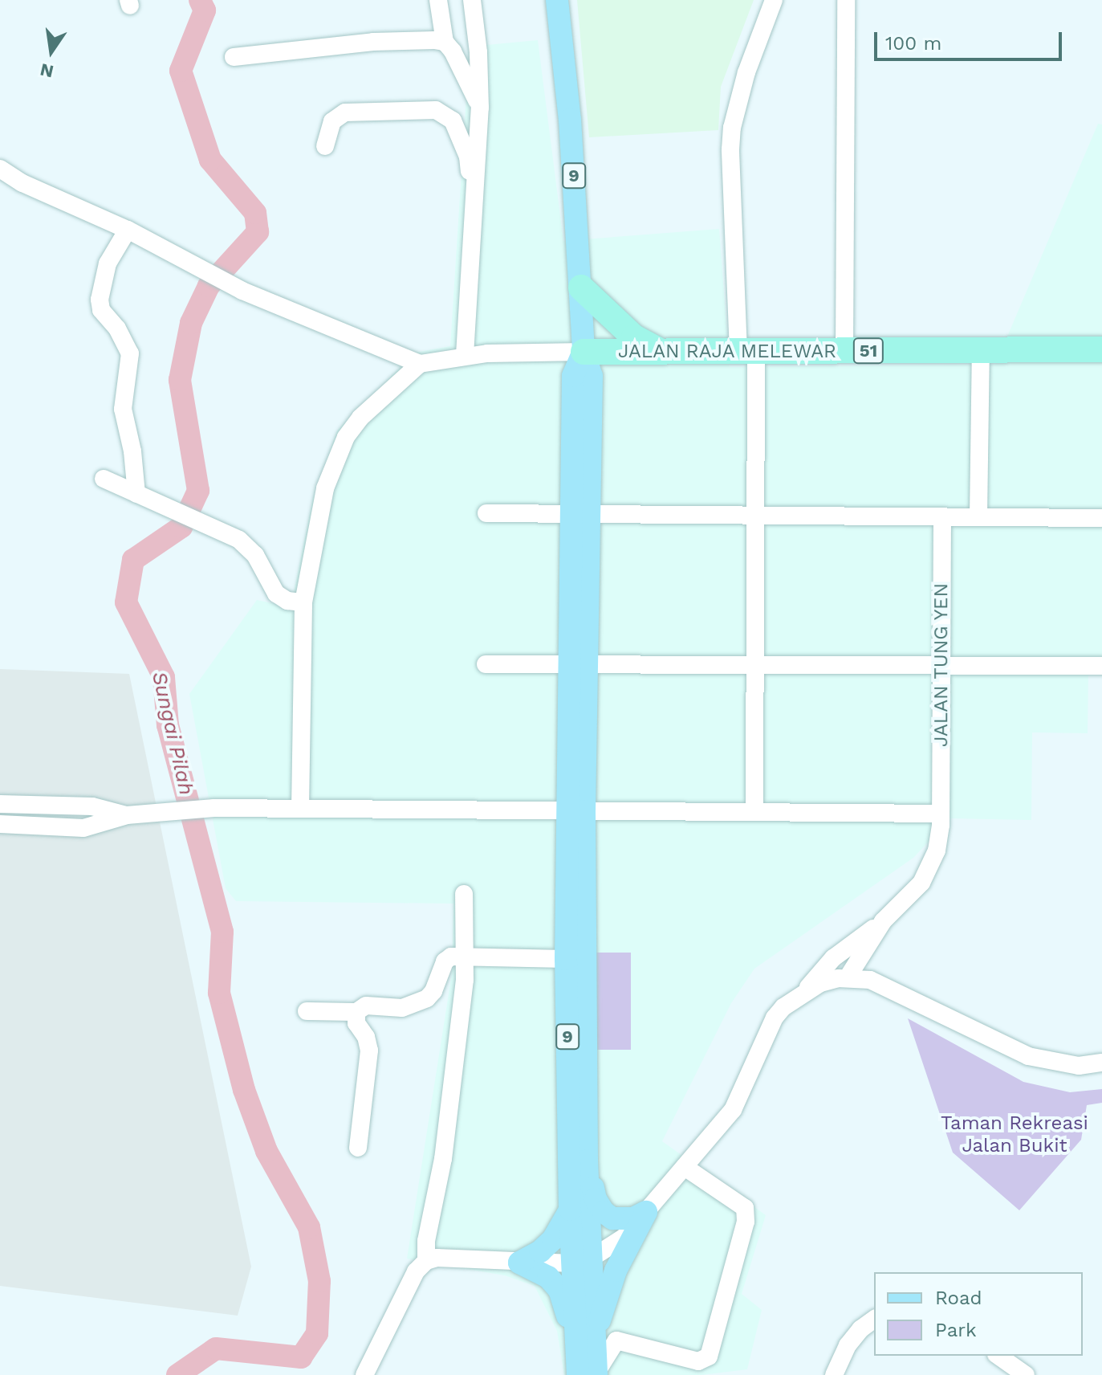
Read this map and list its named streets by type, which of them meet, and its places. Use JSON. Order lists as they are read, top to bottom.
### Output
{
  "streets": {
    "highway": ["51", "JALAN RAJA MELEWAR"],
    "main road": ["9"],
    "street": ["JALAN TUNG YEN"]
  },
  "crossings": [
    ["9", "JALAN RAJA MELEWAR"]
  ],
  "water": ["Sungai Pilah"],
  "parks": ["Taman Rekreasi Jalan Bukit"],
  "legend": ["Road", "Park"],
  "scale_bar": "100 m",
  "north": "bottom"
}
